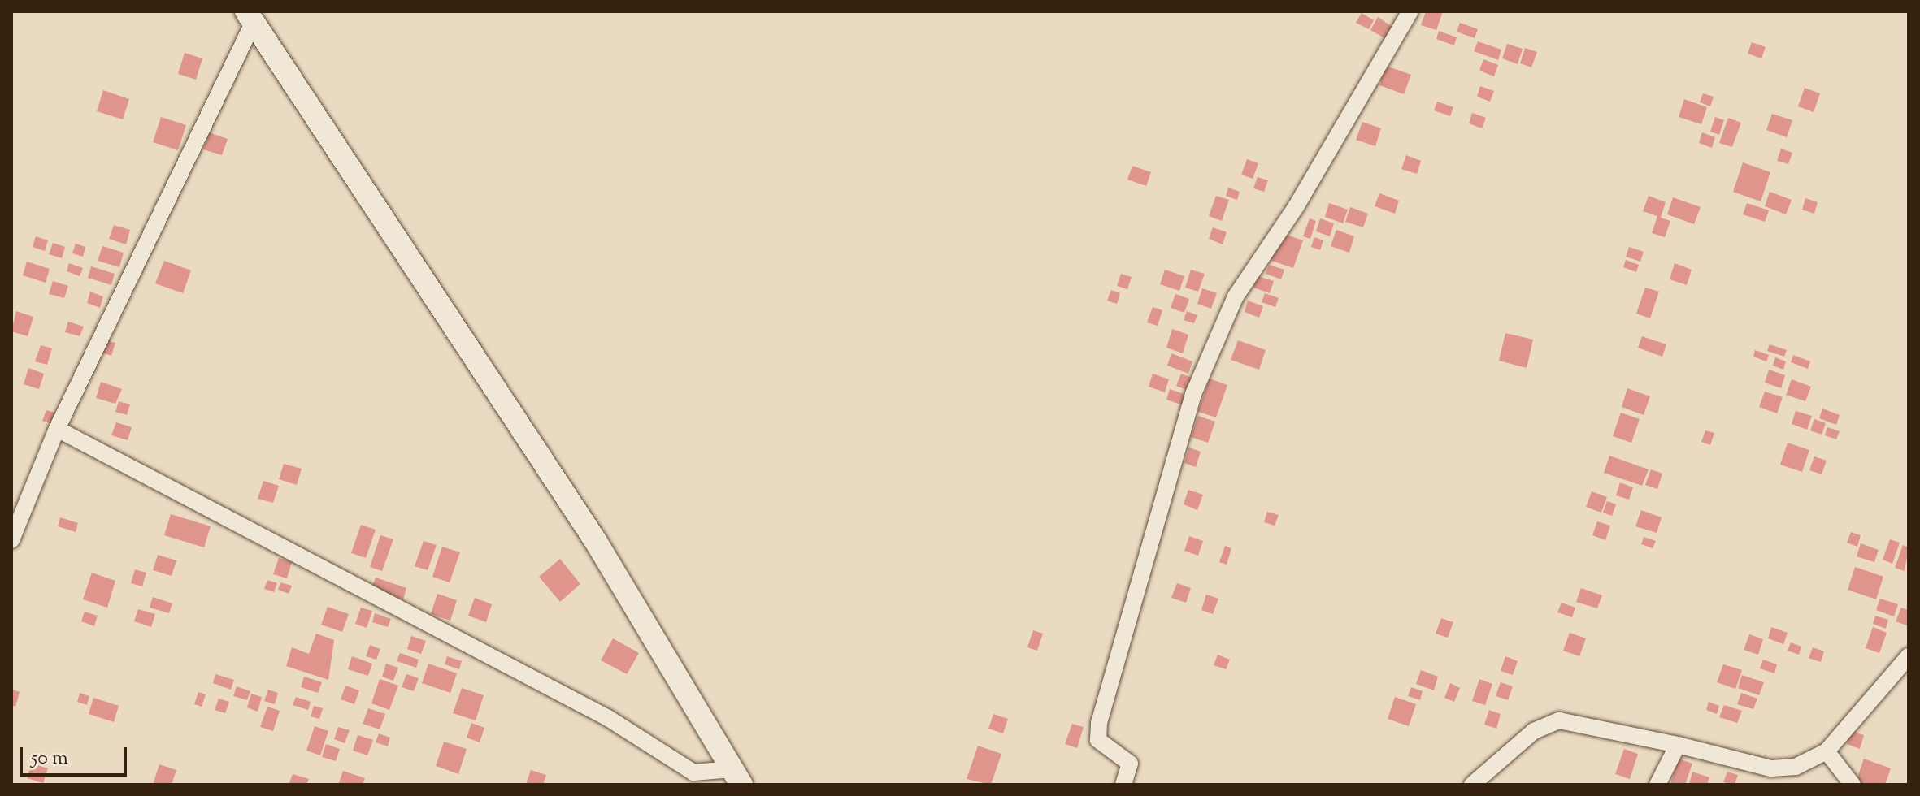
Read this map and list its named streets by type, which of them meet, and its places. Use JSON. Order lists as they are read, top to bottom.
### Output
{
  "scale_bar": "50 m"
}
